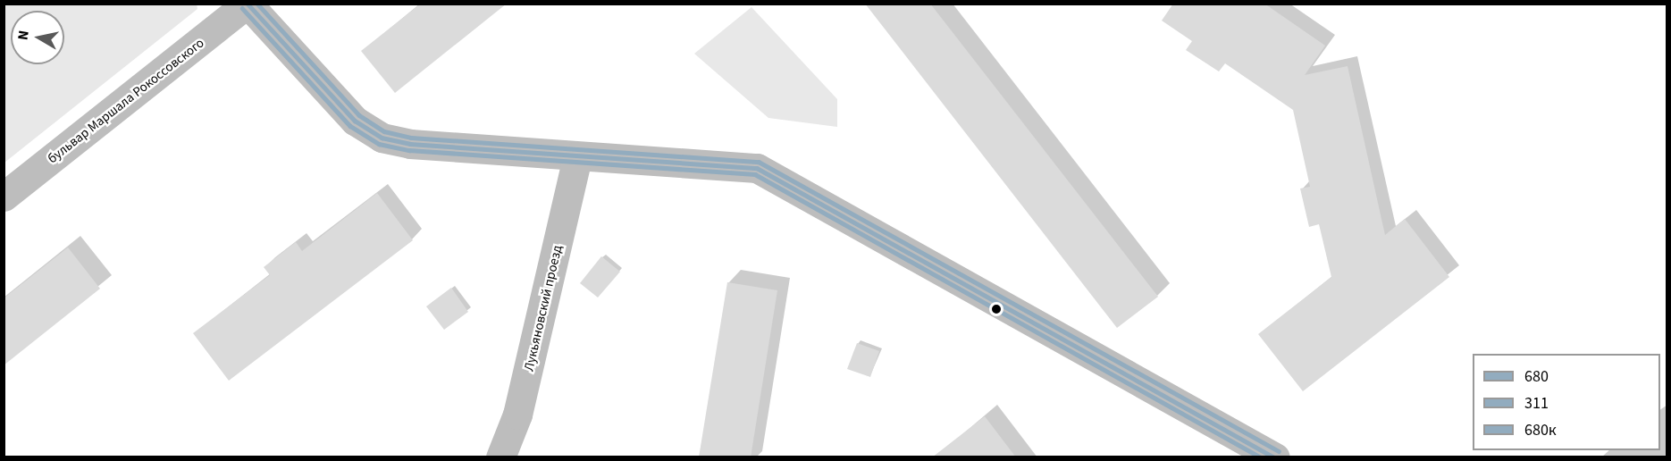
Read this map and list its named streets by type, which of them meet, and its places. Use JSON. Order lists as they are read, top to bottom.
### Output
{
  "streets": {
    "street": ["бульвар Маршала Рокоссовского", "Лукьяновский проезд"]
  },
  "lines": ["transit line 680", "transit line 680к", "transit line 311"],
  "legend": ["680", "311", "680к"],
  "north": "left"
}
